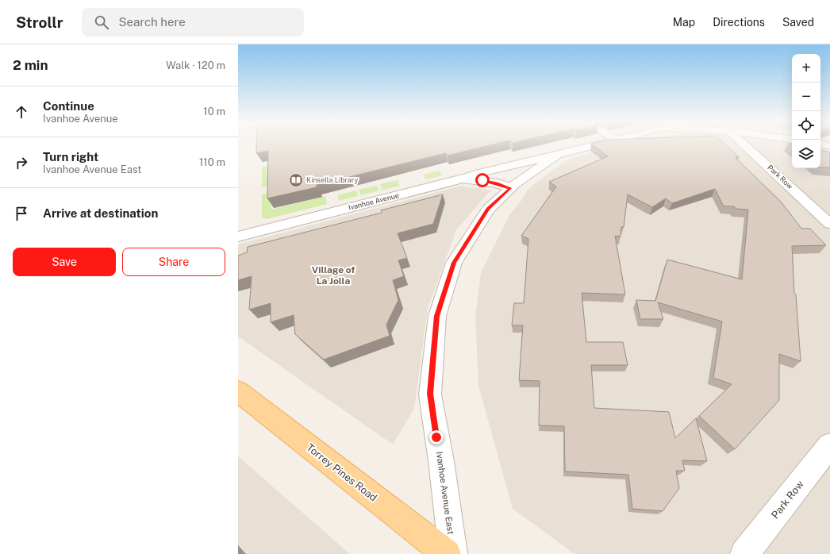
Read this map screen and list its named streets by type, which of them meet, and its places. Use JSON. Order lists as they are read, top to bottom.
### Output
{
  "streets": {
    "main road": ["Torrey Pines Road"],
    "street": ["Park Row", "Ivanhoe Avenue", "Ivanhoe Avenue East"]
  },
  "crossings": [
    ["Ivanhoe Avenue", "Ivanhoe Avenue East"]
  ],
  "districts": ["Village of La Jolla"],
  "places": {
    "library": ["Kinsella Library"]
  },
  "page": {
    "header": "Strollr",
    "search": "Search here",
    "nav": ["Map", "Directions", "Saved"],
    "heading": ["2 min", "Walk · 120 m"],
    "map_buttons": ["+", "−"],
    "list": [
      ["Continue", "Ivanhoe Avenue", "10 m"],
      ["Turn right", "Ivanhoe Avenue East", "110 m"],
      "Arrive at destination"
    ],
    "buttons": ["Save", "Share"]
  }
}
